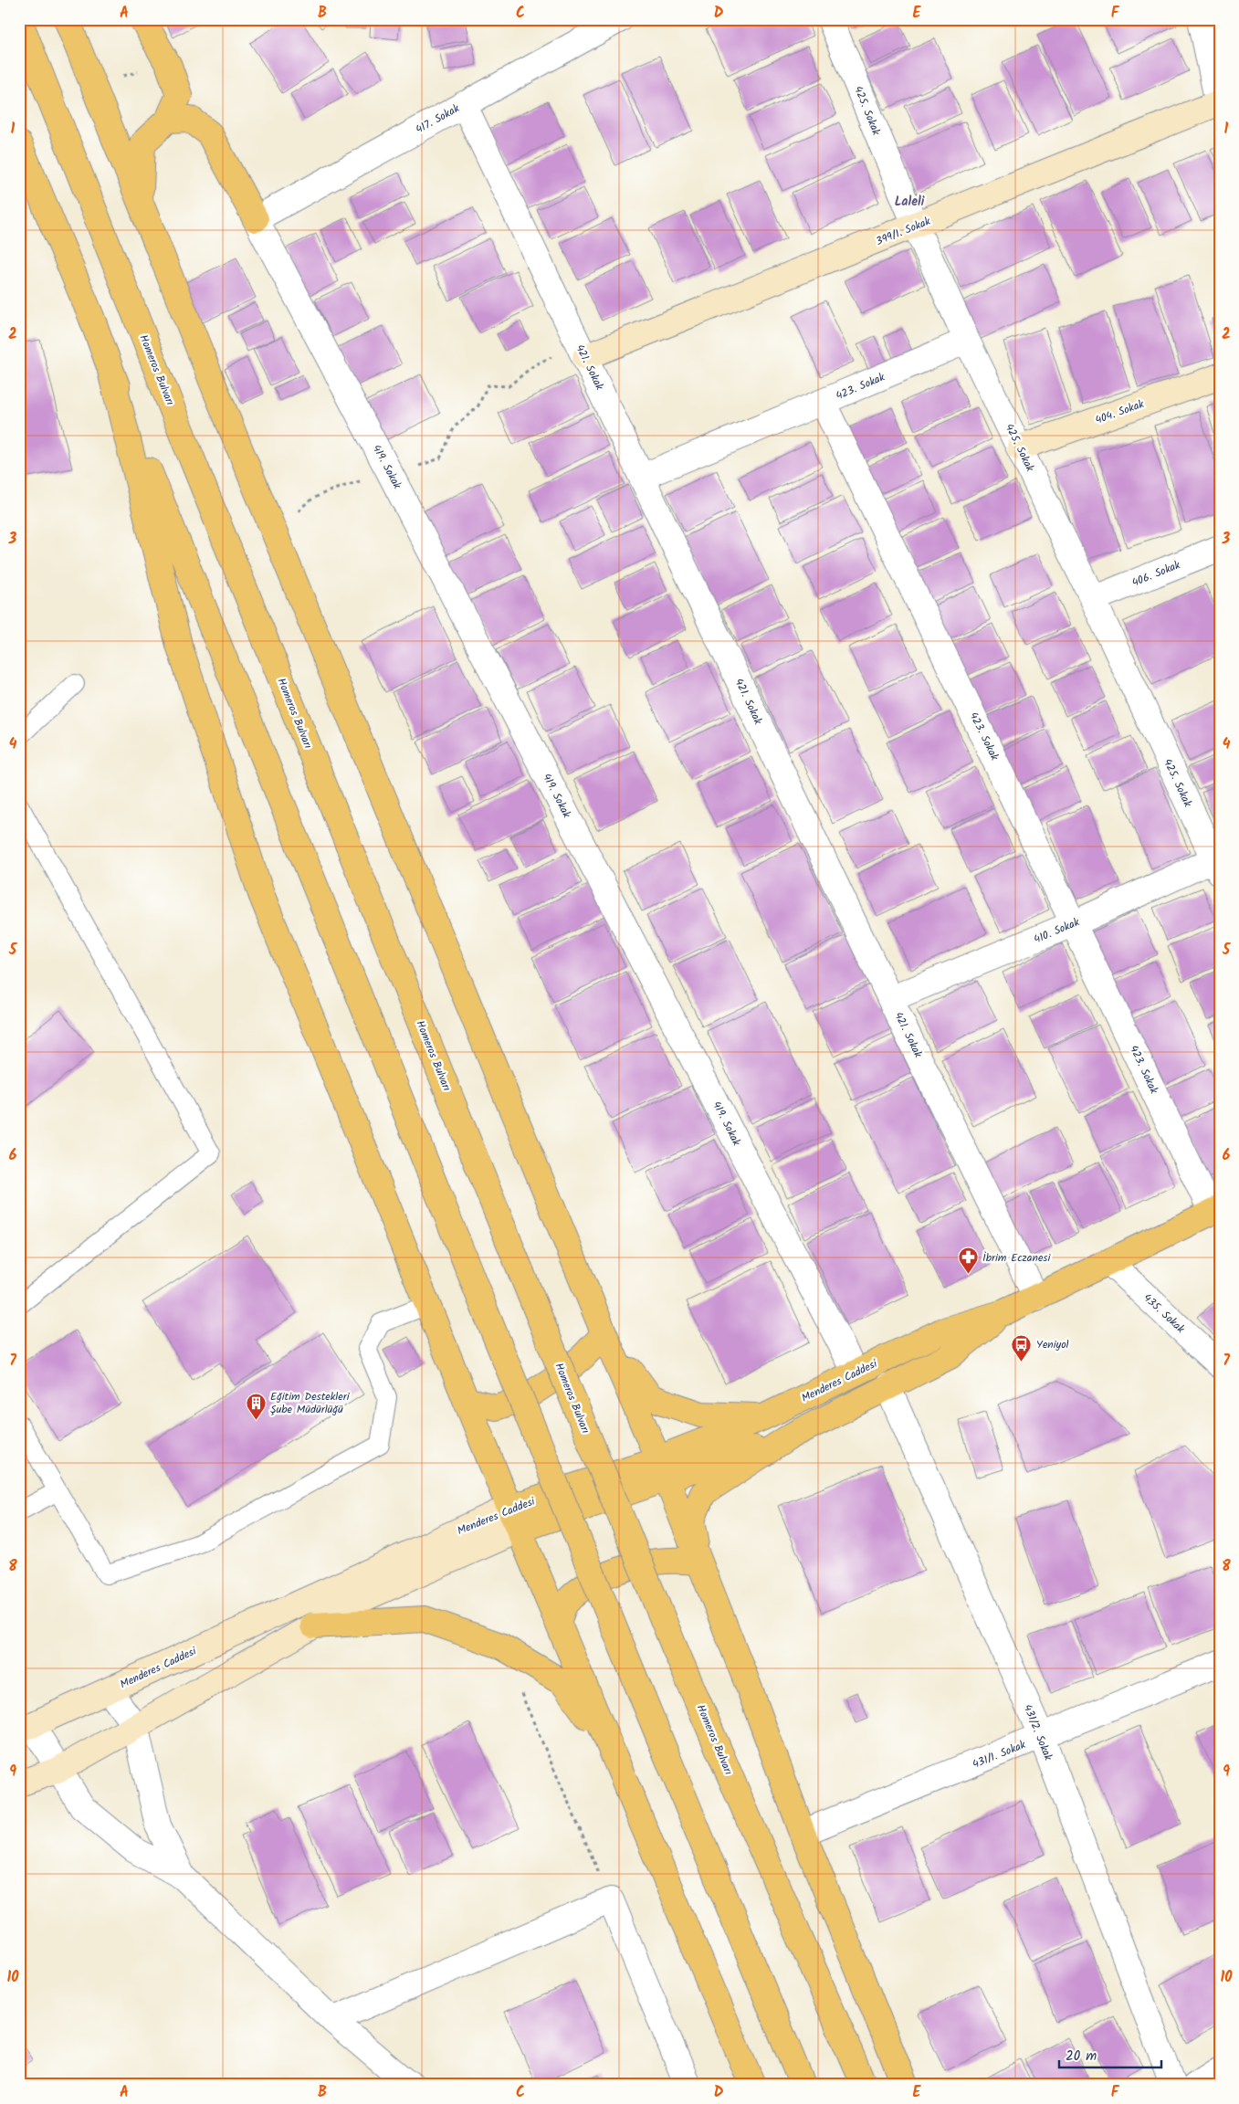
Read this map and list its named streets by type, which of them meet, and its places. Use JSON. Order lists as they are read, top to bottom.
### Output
{
  "streets": {
    "main road": [
      "399/1. Sokak",
      "Homeros Bulvarı",
      "404. Sokak",
      "Menderes Caddesi"
    ],
    "street": [
      "425. Sokak",
      "417. Sokak",
      "421. Sokak",
      "423. Sokak",
      "419. Sokak",
      "406. Sokak",
      "410. Sokak",
      "435. Sokak",
      "431/2. Sokak",
      "431/1. Sokak"
    ]
  },
  "crossings": [
    ["425. Sokak", "399/1. Sokak"],
    ["425. Sokak", "423. Sokak"],
    ["425. Sokak", "404. Sokak"],
    ["425. Sokak", "406. Sokak"],
    ["425. Sokak", "410. Sokak"],
    ["417. Sokak", "421. Sokak"],
    ["417. Sokak", "419. Sokak"],
    ["399/1. Sokak", "421. Sokak"],
    ["421. Sokak", "410. Sokak"],
    ["421. Sokak", "Menderes Caddesi"],
    ["423. Sokak", "410. Sokak"],
    ["423. Sokak", "Menderes Caddesi"],
    ["419. Sokak", "Menderes Caddesi"],
    ["435. Sokak", "Menderes Caddesi"],
    ["Menderes Caddesi", "431/2. Sokak"],
    ["431/2. Sokak", "431/1. Sokak"]
  ],
  "districts": ["Laleli"],
  "places": {
    "pharmacy": ["İbrim Eczanesi"],
    "bus stop": ["Yeniyol"],
    "building": ["Eğitim Destekleri Şube Müdürlüğü"]
  },
  "scale_bar": "20 m",
  "grid": {
    "columns": [
      "A",
      "B",
      "C",
      "D",
      "E",
      "F"
    ],
    "rows": [
      "1",
      "2",
      "3",
      "4",
      "5",
      "6",
      "7",
      "8",
      "9",
      "10"
    ]
  }
}
